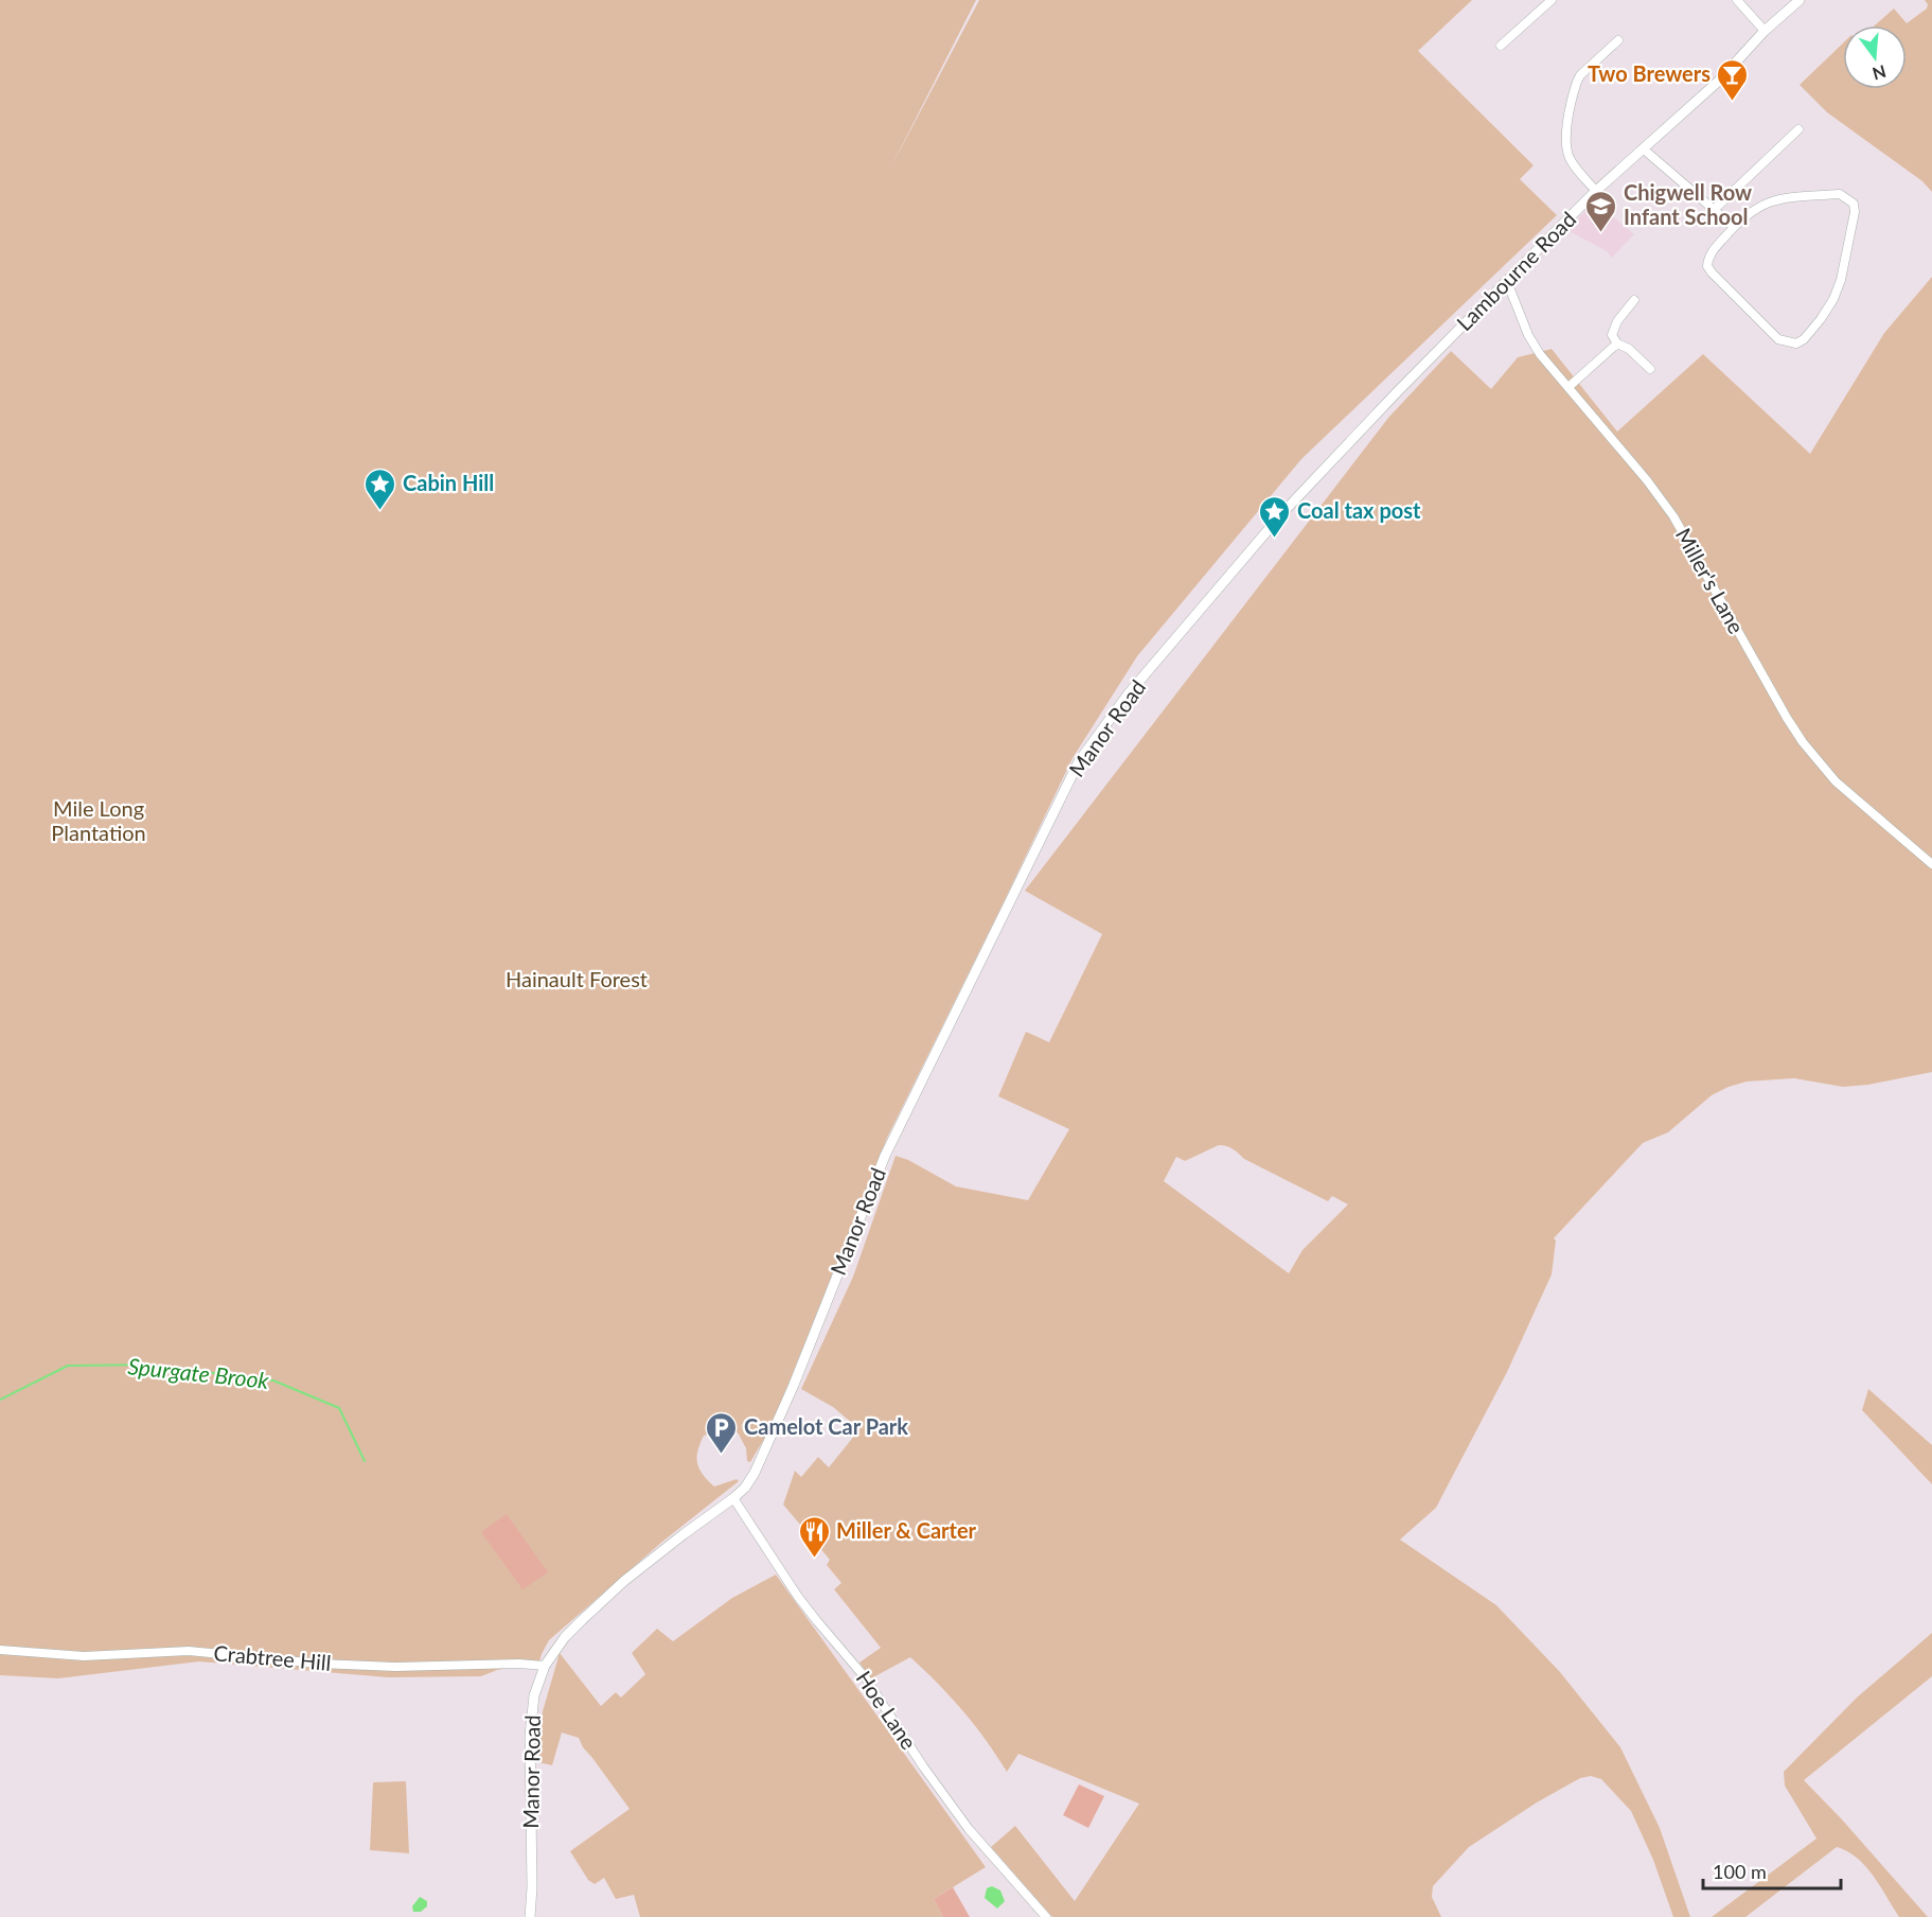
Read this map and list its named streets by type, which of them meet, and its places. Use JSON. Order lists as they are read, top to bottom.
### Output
{
  "streets": {
    "street": [
      "Lambourne Road",
      "Miller's Lane",
      "Manor Road",
      "Crabtree Hill",
      "Hoe Lane"
    ]
  },
  "crossings": [
    ["Lambourne Road", "Miller's Lane"],
    ["Lambourne Road", "Manor Road"],
    ["Manor Road", "Crabtree Hill"],
    ["Manor Road", "Hoe Lane"]
  ],
  "water": ["Spurgate Brook"],
  "parks": ["Mile Long Plantation", "Hainault Forest"],
  "places": {
    "bar": ["Two Brewers"],
    "school or university": ["Chigwell Row Infant School"],
    "place": ["Cabin Hill", "Coal tax post"],
    "parking": ["Camelot Car Park"],
    "restaurant": ["Miller & Carter"]
  },
  "scale_bar": "100 m",
  "north": "bottom"
}
